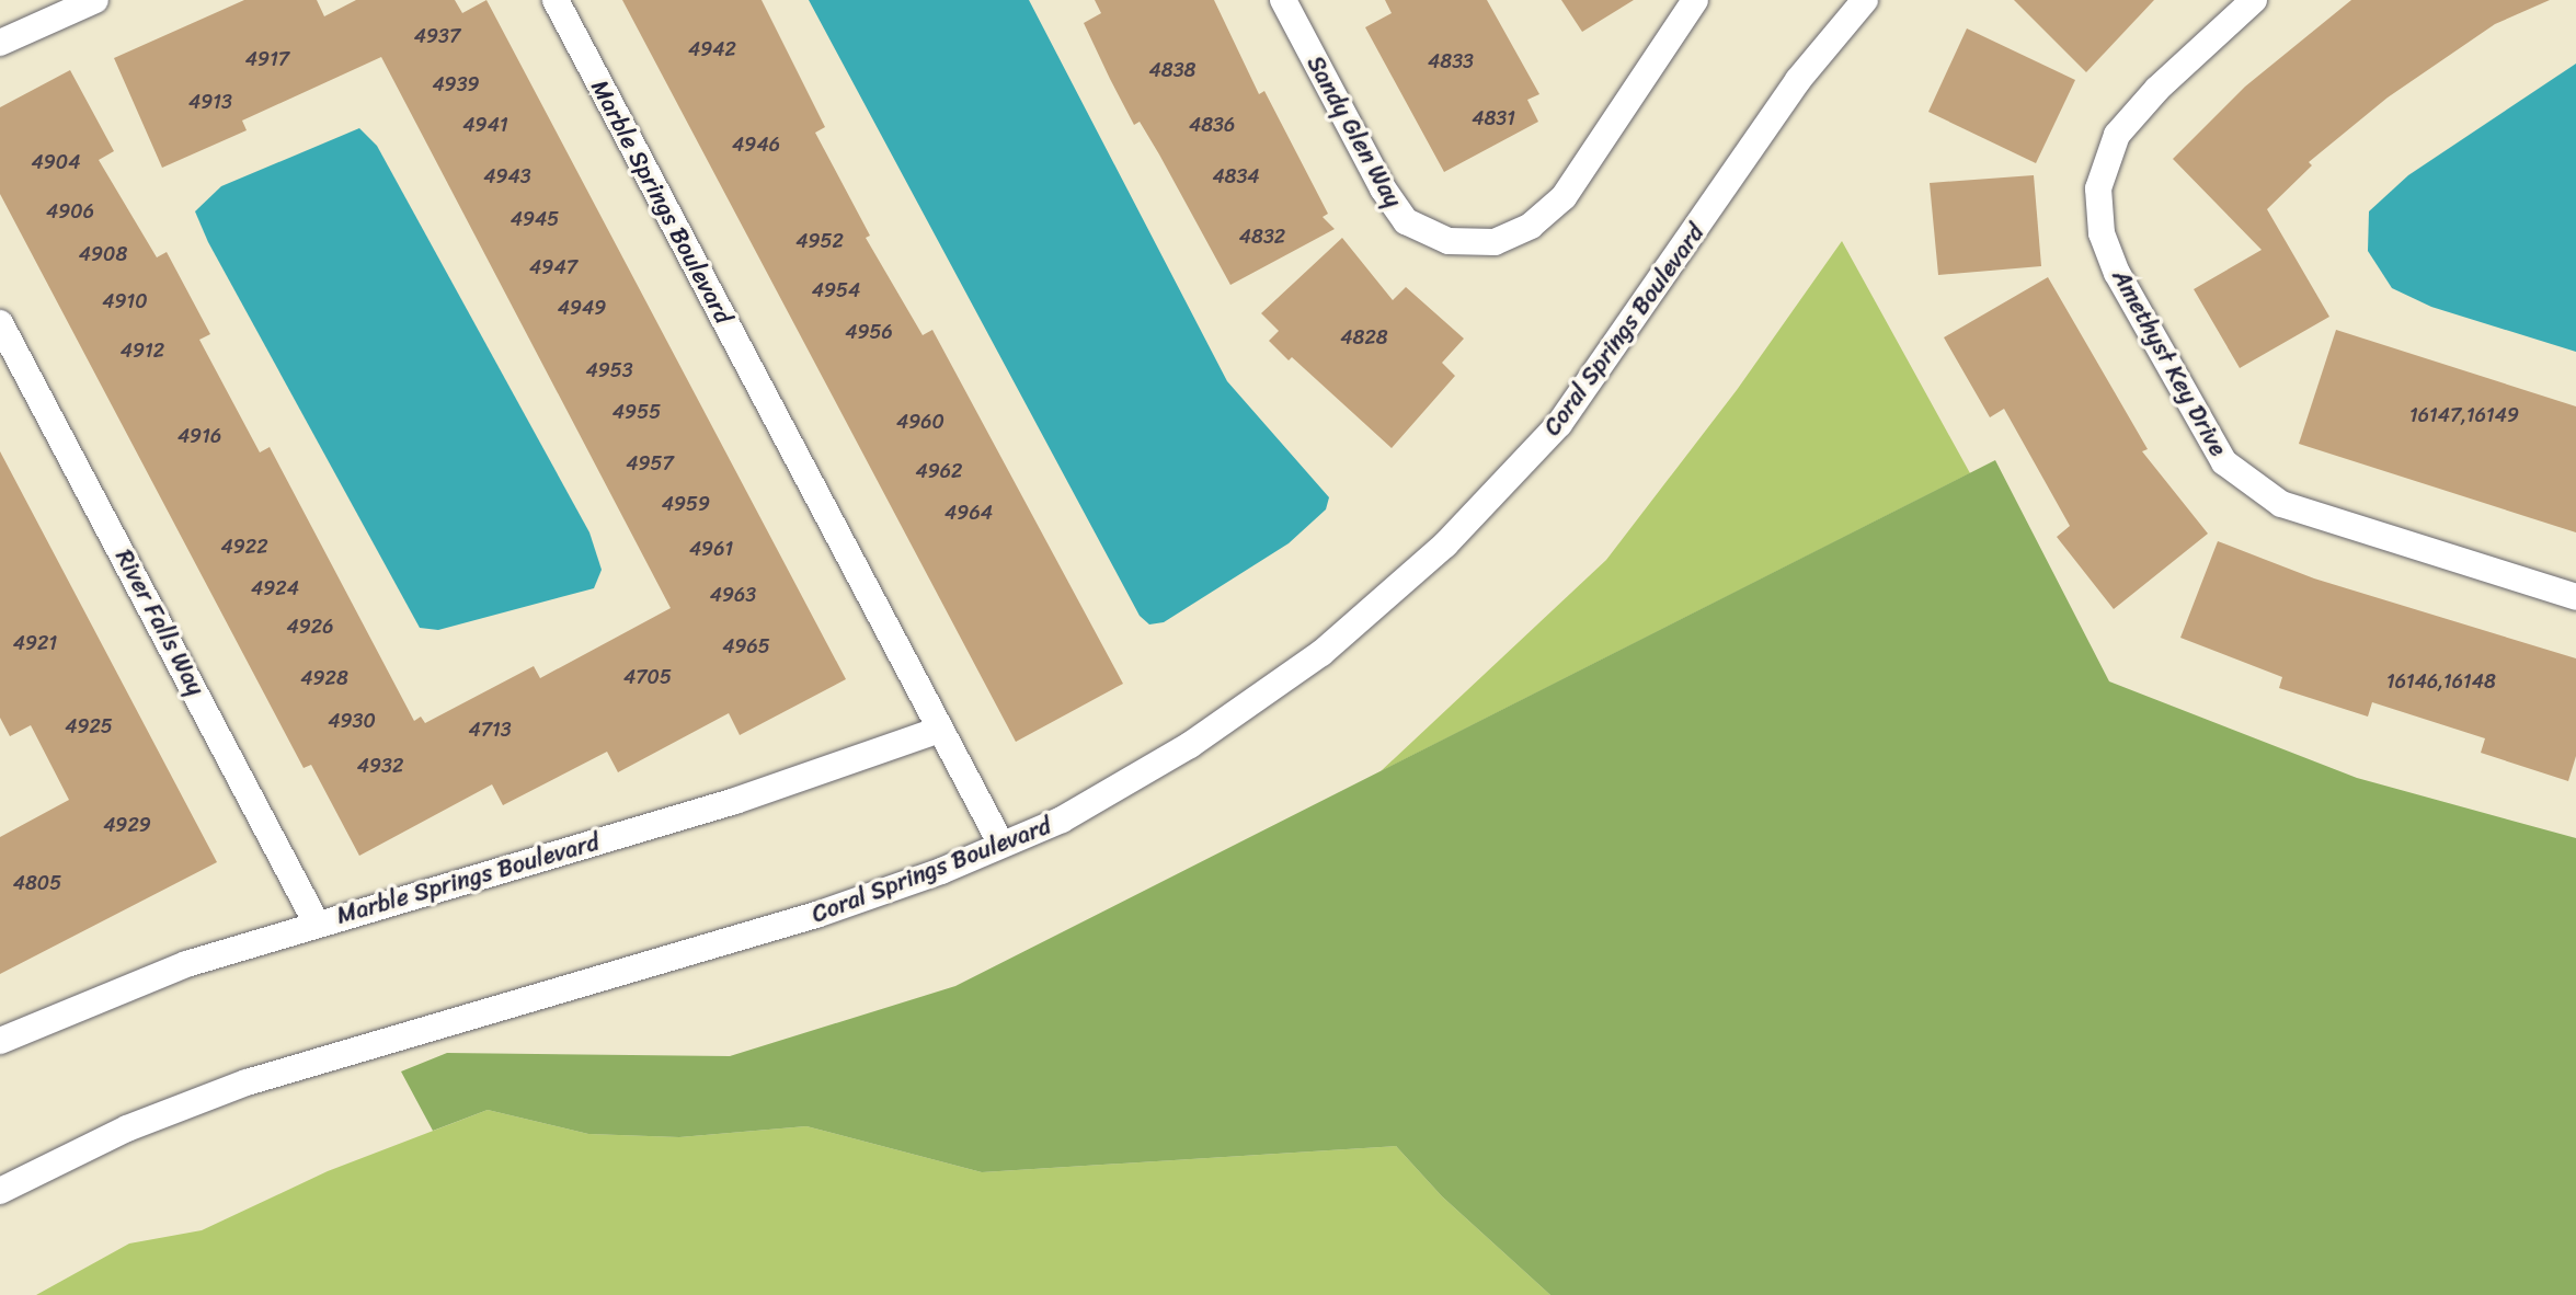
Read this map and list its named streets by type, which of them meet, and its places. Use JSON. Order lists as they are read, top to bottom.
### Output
{
  "streets": {
    "street": [
      "Sandy Glen Way",
      "Marble Springs Boulevard",
      "Coral Springs Boulevard",
      "Amethyst Key Drive",
      "River Falls Way"
    ]
  },
  "crossings": [
    ["Marble Springs Boulevard", "Coral Springs Boulevard"],
    ["Marble Springs Boulevard", "River Falls Way"]
  ],
  "house_numbers": [
    "4937",
    "4942",
    "4917",
    "4833",
    "4838",
    "4939",
    "4913",
    "4831",
    "4941",
    "4836",
    "4946",
    "4904",
    "4943",
    "4834",
    "4906",
    "4945",
    "4832",
    "4952",
    "4908",
    "4947",
    "4954",
    "4910",
    "4949",
    "4956",
    "4828",
    "4912",
    "4953",
    "4955",
    "16147,16149",
    "4960",
    "4916",
    "4957",
    "4962",
    "4959",
    "4964",
    "4922",
    "4961",
    "4924",
    "4963",
    "4926",
    "4921",
    "4965",
    "4705",
    "4928",
    "16146,16148",
    "4930",
    "4925",
    "4713",
    "4932",
    "4929",
    "4805"
  ]
}
